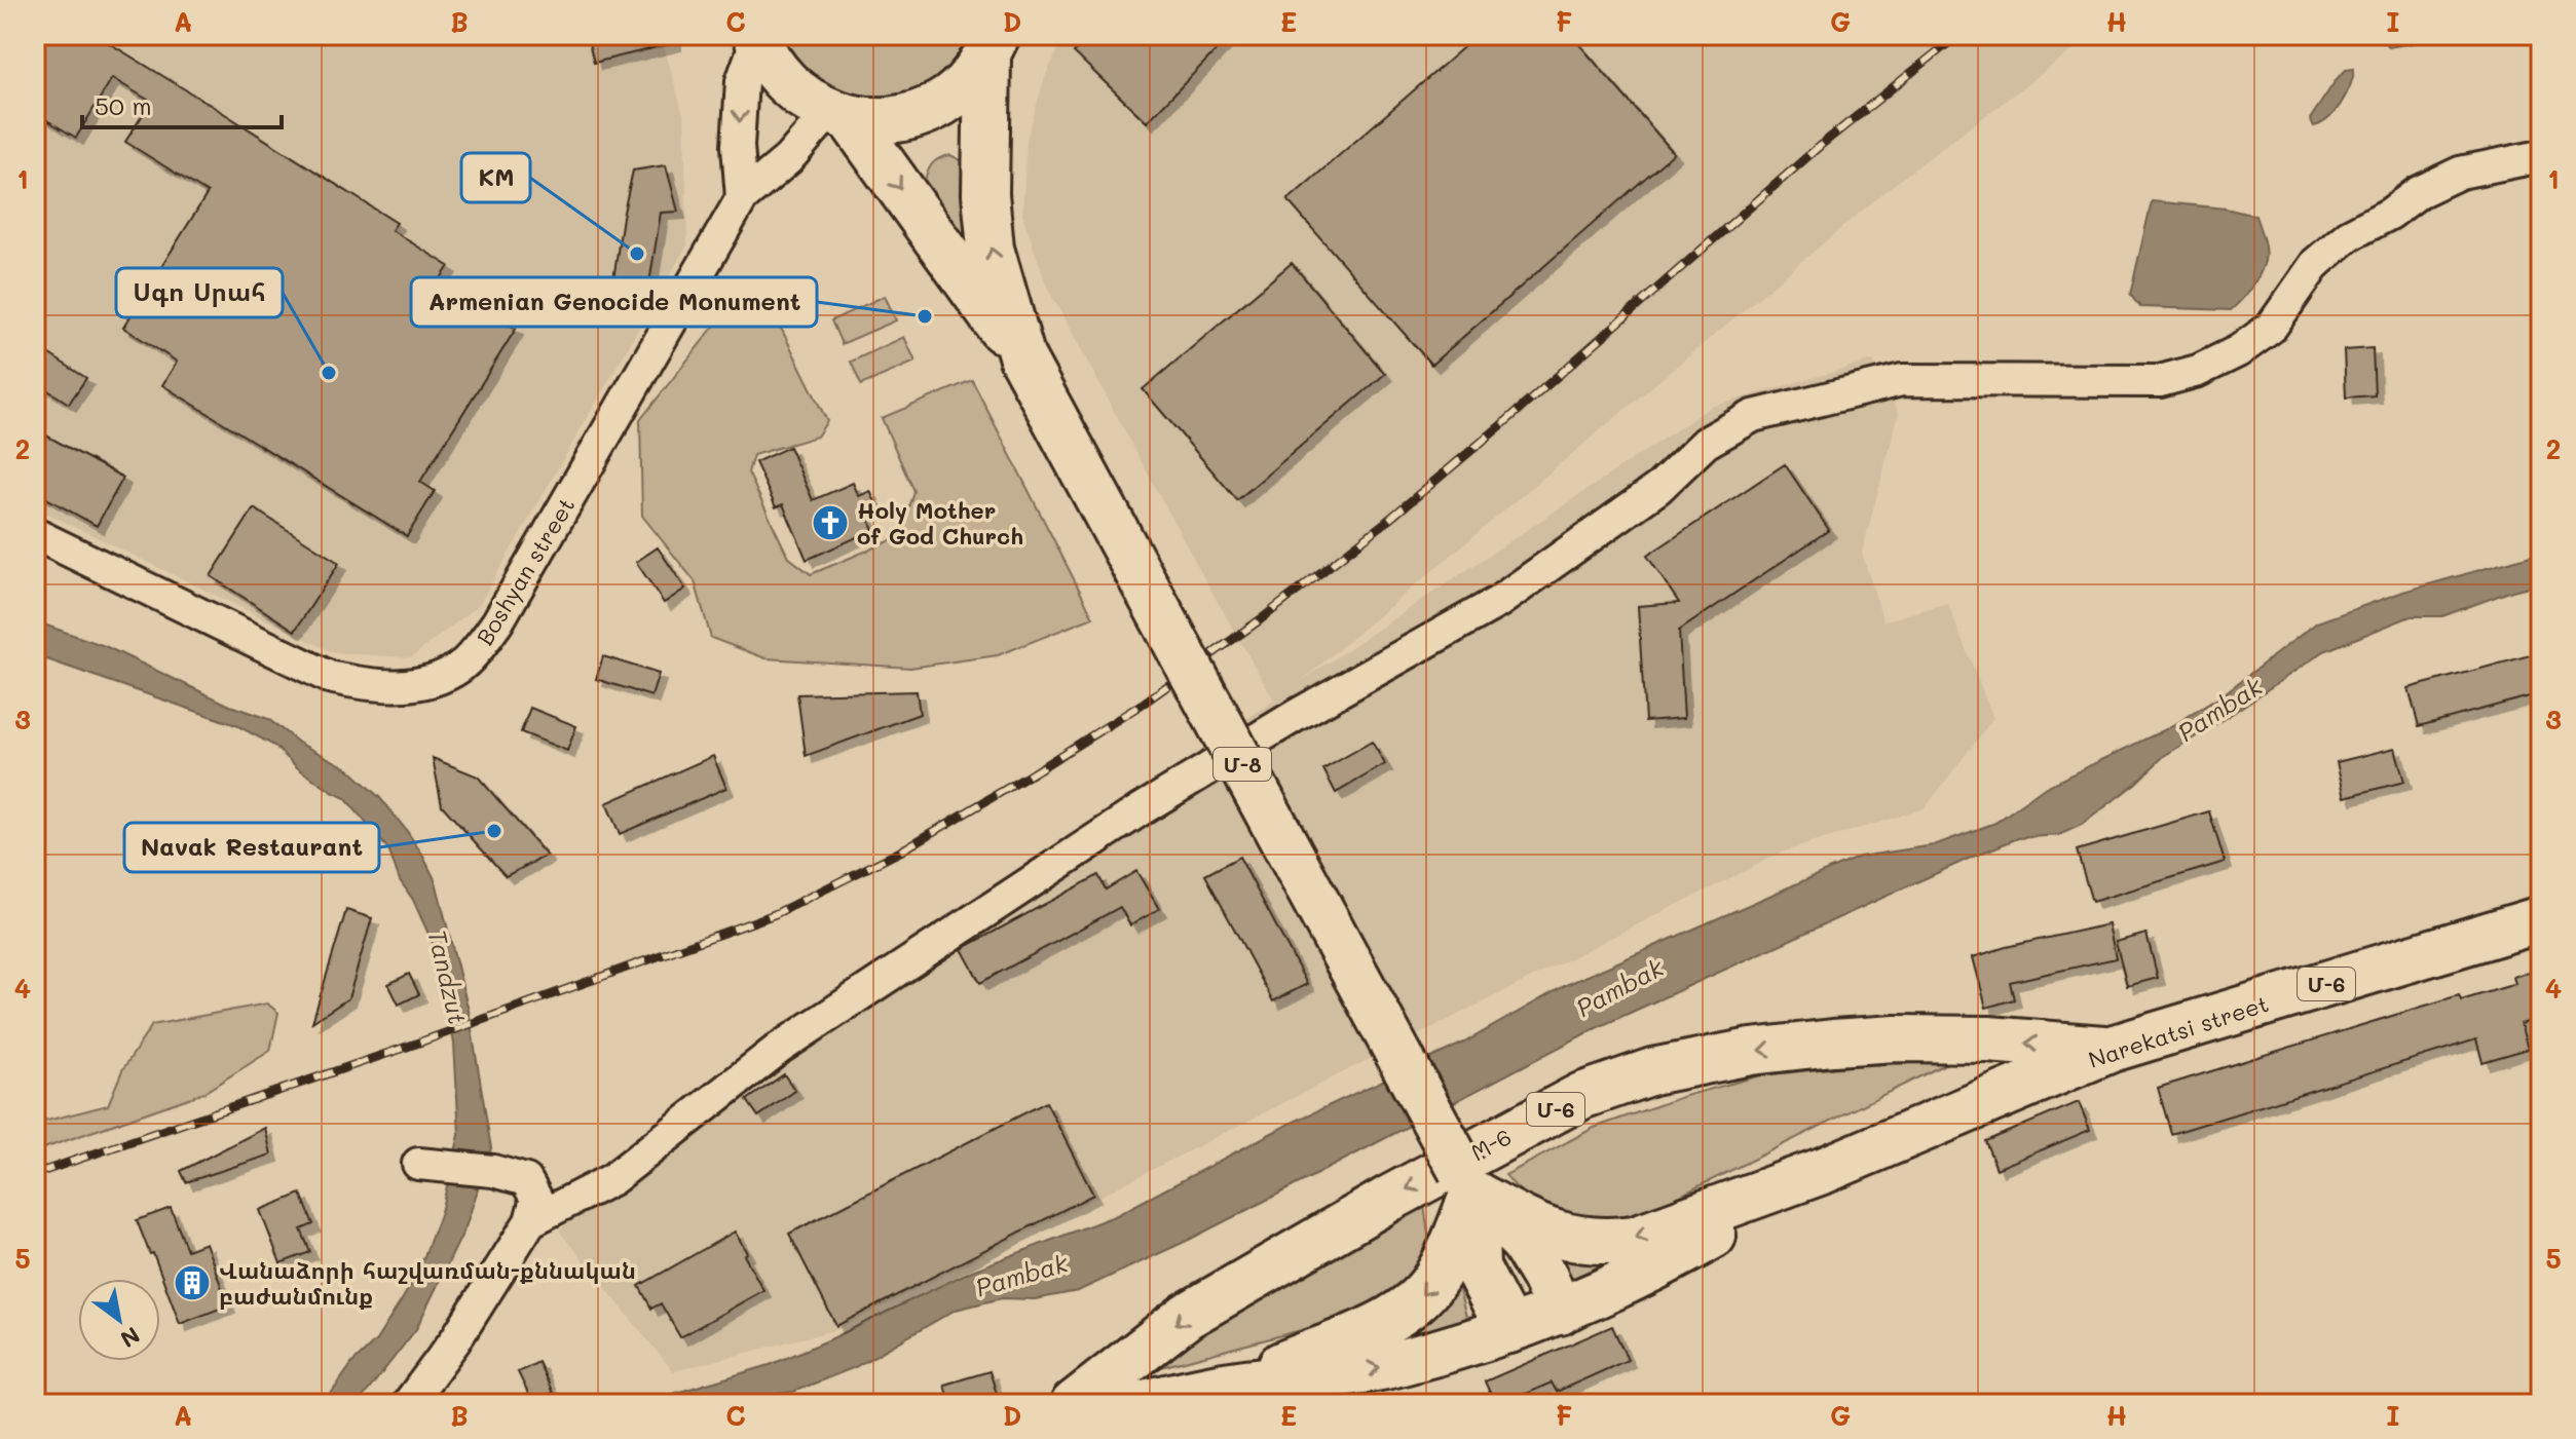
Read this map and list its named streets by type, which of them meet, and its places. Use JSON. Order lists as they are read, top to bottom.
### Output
{
  "streets": {
    "highway": [
      "Մ-8",
      "Մ-6",
      "Narekatsi street",
      "M-6"
    ],
    "street": ["Boshyan street"]
  },
  "crossings": [
    ["Boshyan street", "Մ-8"],
    ["Մ-8", "Մ-6"],
    ["Մ-6", "Narekatsi street"],
    ["Narekatsi street", "M-6"]
  ],
  "water": ["Pambak", "Tandzut"],
  "places": {
    "other": [
      "KM",
      "Armenian Genocide Monument",
      "Սգո Սրահ",
      "Navak Restaurant"
    ],
    "church": ["Holy Mother of God Church"],
    "building": ["Վանաձորի հաշվառման-քննական բաժանմունք"]
  },
  "scale_bar": "50 m",
  "north": "bottom right",
  "grid": {
    "columns": [
      "A",
      "B",
      "C",
      "D",
      "E",
      "F",
      "G",
      "H",
      "I"
    ],
    "rows": [
      "1",
      "2",
      "3",
      "4",
      "5"
    ]
  }
}
